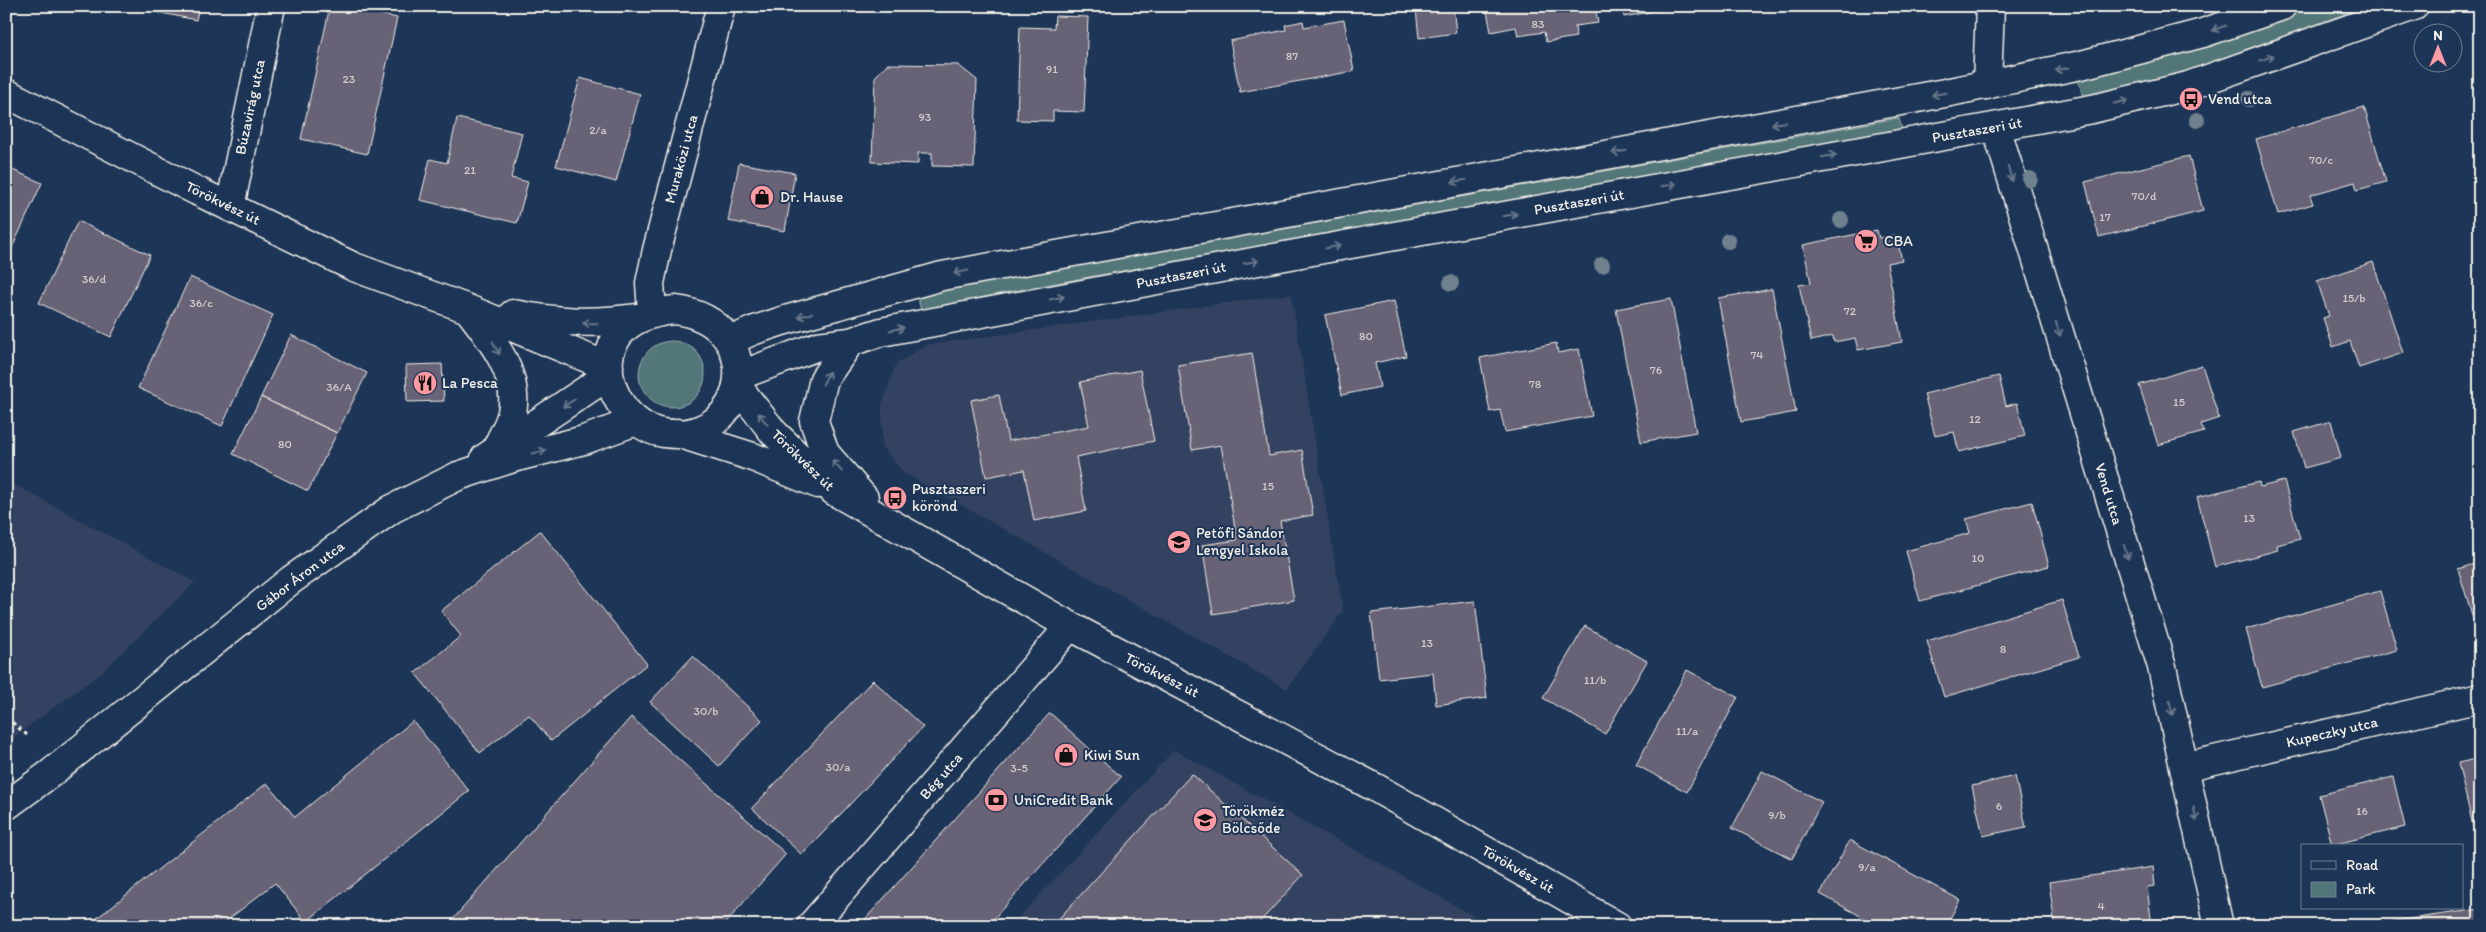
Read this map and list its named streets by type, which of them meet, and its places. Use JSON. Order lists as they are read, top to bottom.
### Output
{
  "streets": {
    "street": [
      "Búzavirág utca",
      "Pusztaszeri út",
      "Muraközi utca",
      "Törökvész út",
      "Vend utca",
      "Gábor Áron utca",
      "Kupeczky utca",
      "Bég utca"
    ]
  },
  "crossings": [
    ["Búzavirág utca", "Törökvész út"],
    ["Pusztaszeri út", "Muraközi utca"],
    ["Pusztaszeri út", "Törökvész út"],
    ["Pusztaszeri út", "Vend utca"],
    ["Pusztaszeri út", "Gábor Áron utca"],
    ["Muraközi utca", "Törökvész út"],
    ["Muraközi utca", "Gábor Áron utca"],
    ["Törökvész út", "Gábor Áron utca"],
    ["Törökvész út", "Bég utca"],
    ["Vend utca", "Kupeczky utca"]
  ],
  "one_way": ["Vend utca"],
  "places": {
    "bus stop": ["Vend utca", "Pusztaszeri körönd"],
    "shop": ["Dr. Hause", "Kiwi Sun"],
    "supermarket": ["CBA"],
    "restaurant": ["La Pesca"],
    "school or university": ["Petőfi Sándor Lengyel Iskola", "Törökméz Bölcsőde"],
    "bank": ["UniCredit Bank"]
  },
  "house_numbers": [
    "83",
    "87",
    "91",
    "23",
    "93",
    "2/a",
    "70/c",
    "21",
    "70/d",
    "17",
    "36/d",
    "15/b",
    "36/c",
    "72",
    "80",
    "74",
    "76",
    "78",
    "36/A",
    "15",
    "12",
    "80",
    "15",
    "13",
    "10",
    "13",
    "8",
    "11/b",
    "30/b",
    "11/a",
    "30/a",
    "3-5",
    "6",
    "16",
    "9/b",
    "9/a",
    "4"
  ],
  "legend": ["Road", "Park"],
  "north": "top"
}
